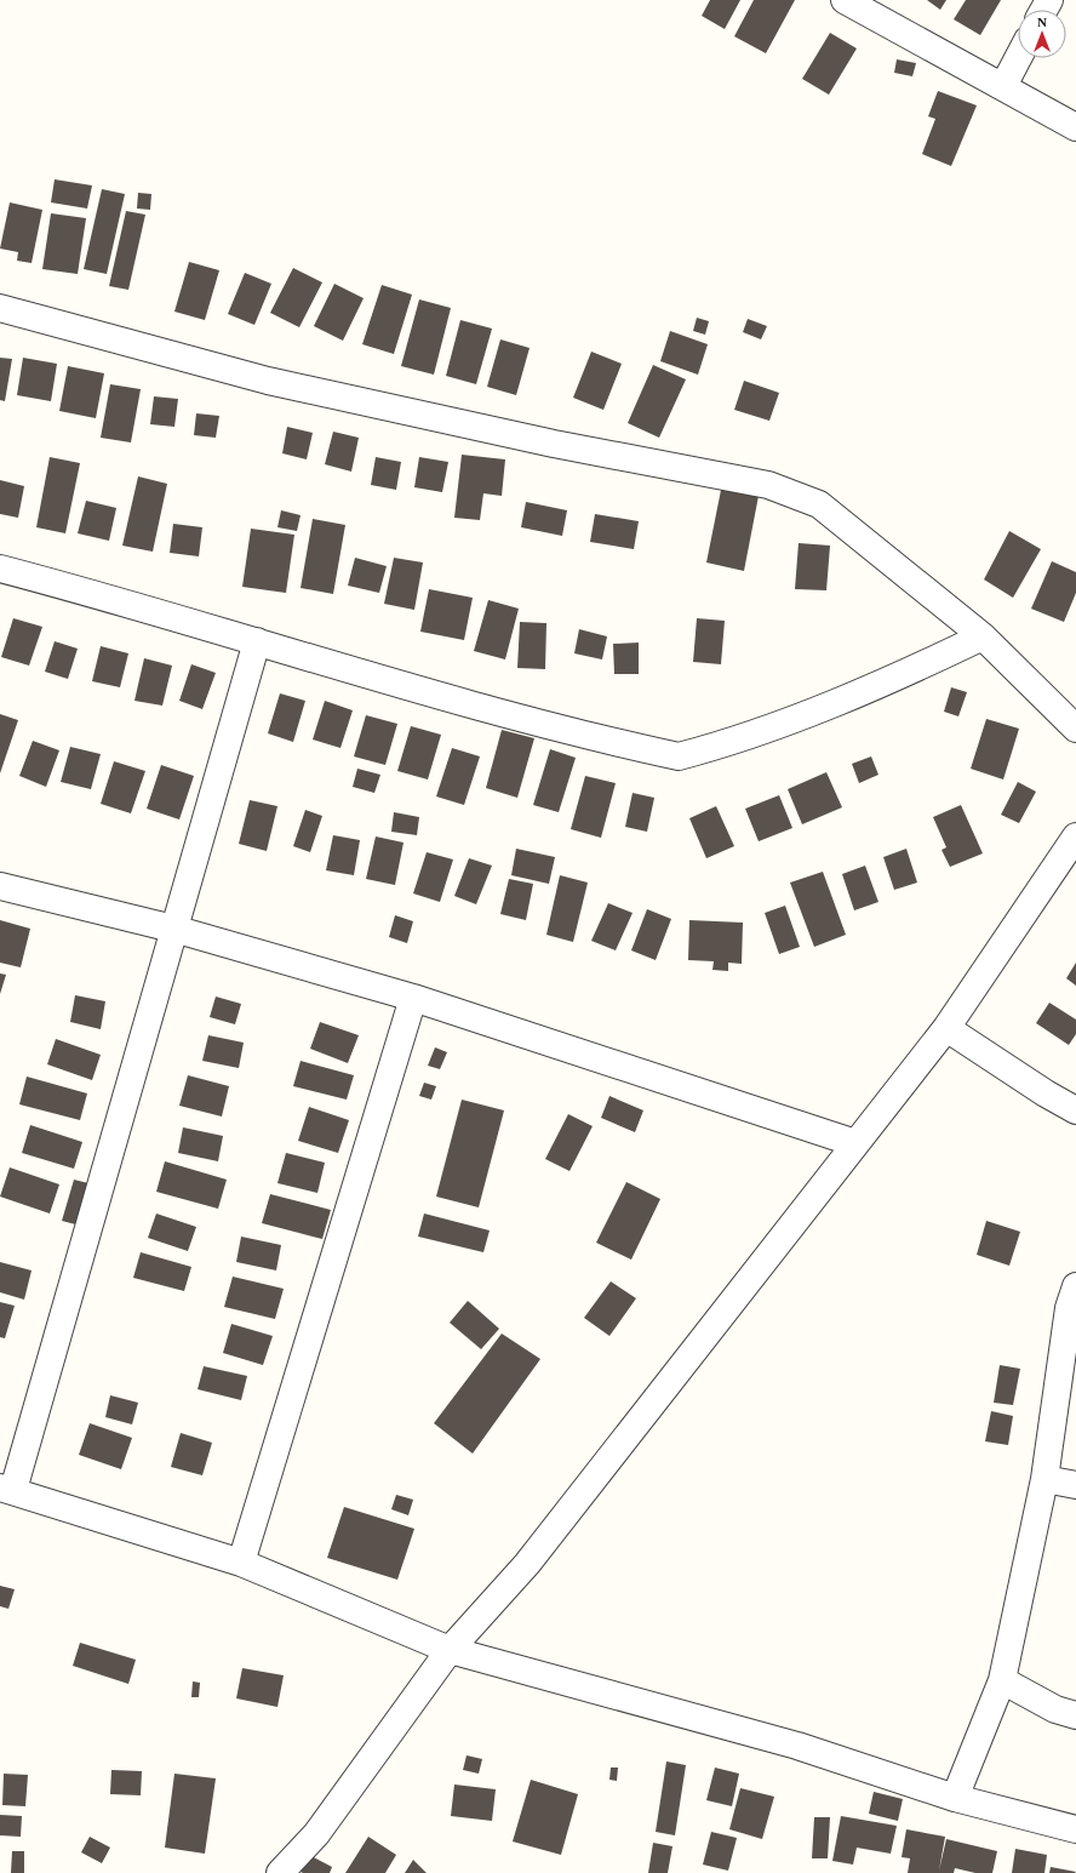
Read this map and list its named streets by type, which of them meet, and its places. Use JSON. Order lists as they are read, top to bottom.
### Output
{
  "north": "top"
}
